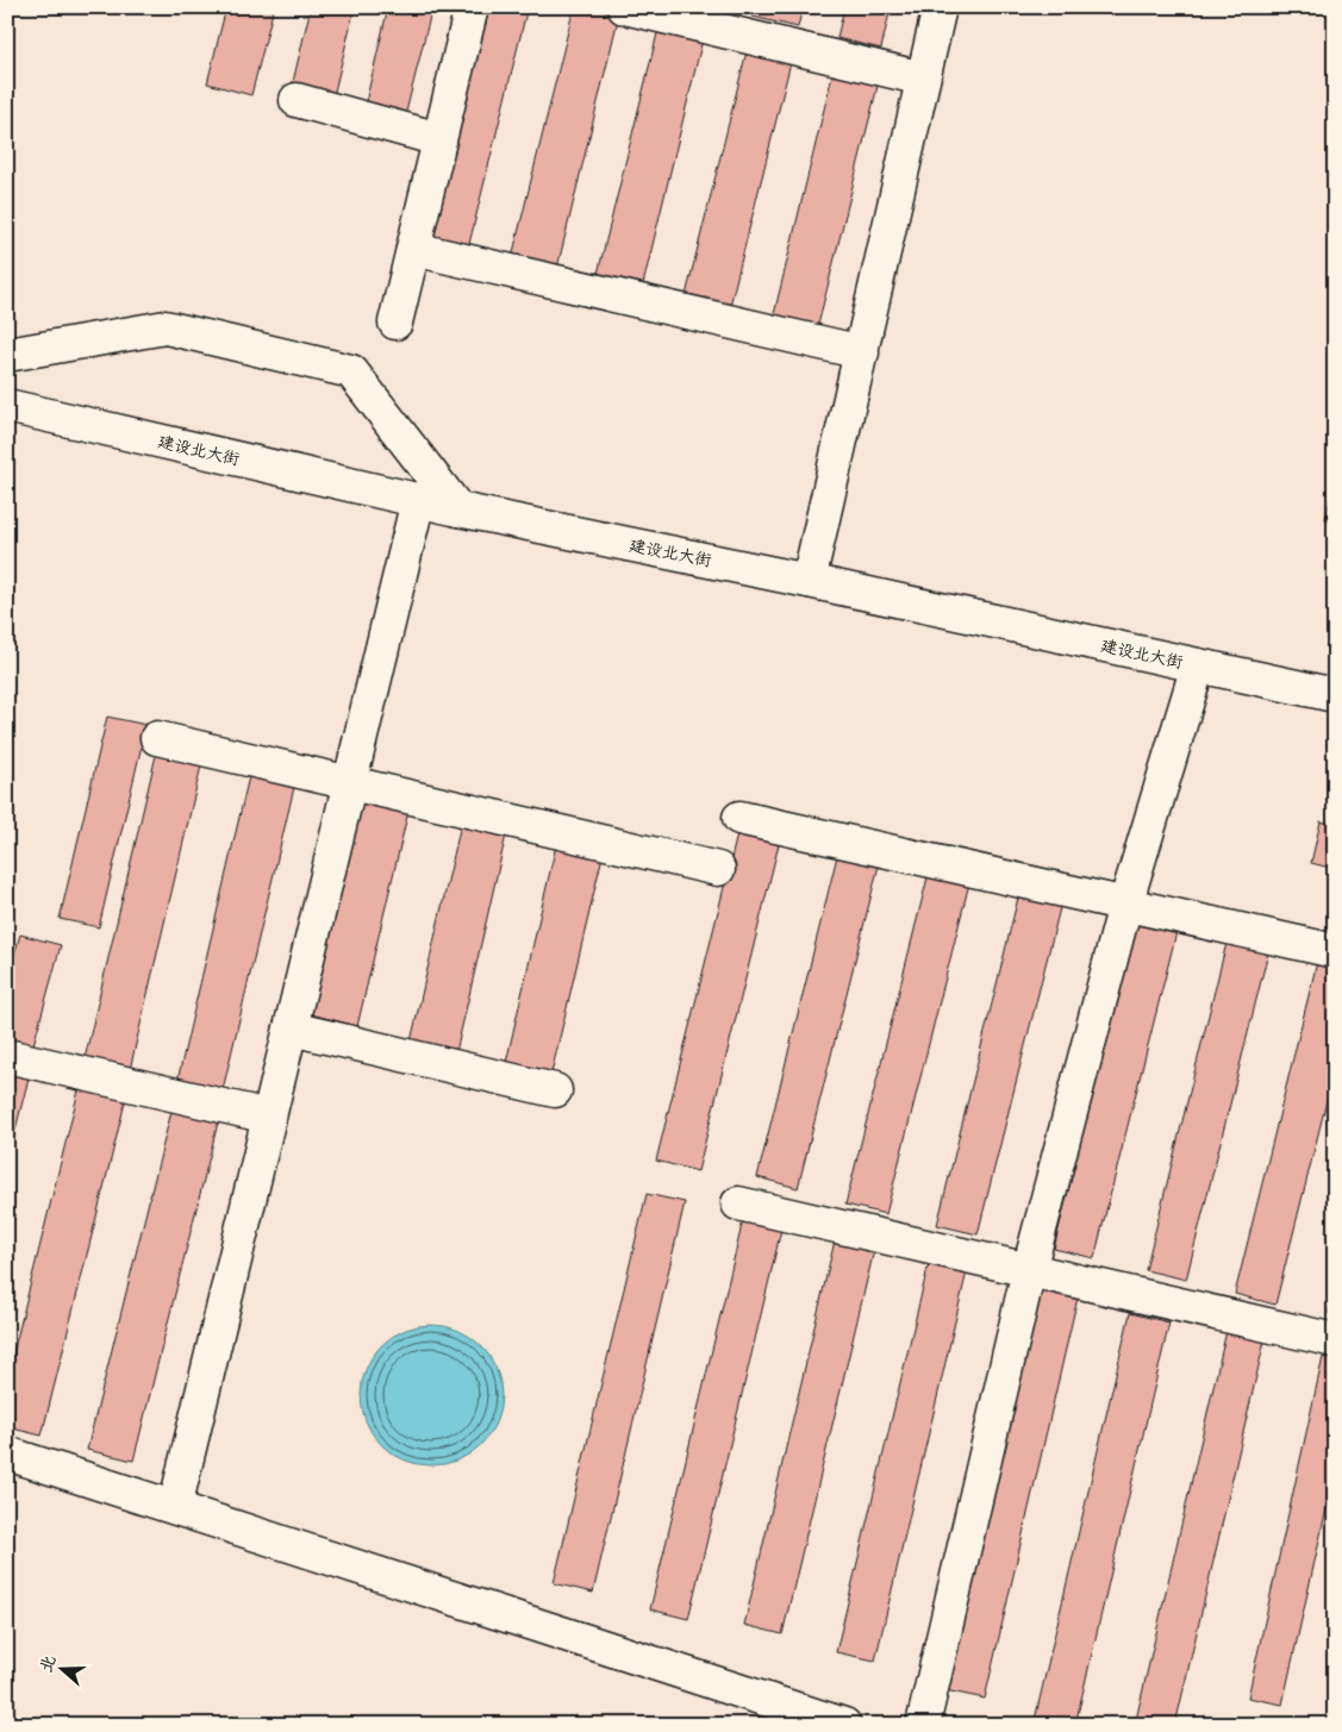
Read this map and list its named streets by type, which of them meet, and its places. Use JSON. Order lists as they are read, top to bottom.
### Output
{
  "streets": {
    "street": ["建设北大街"]
  },
  "north": "left"
}
